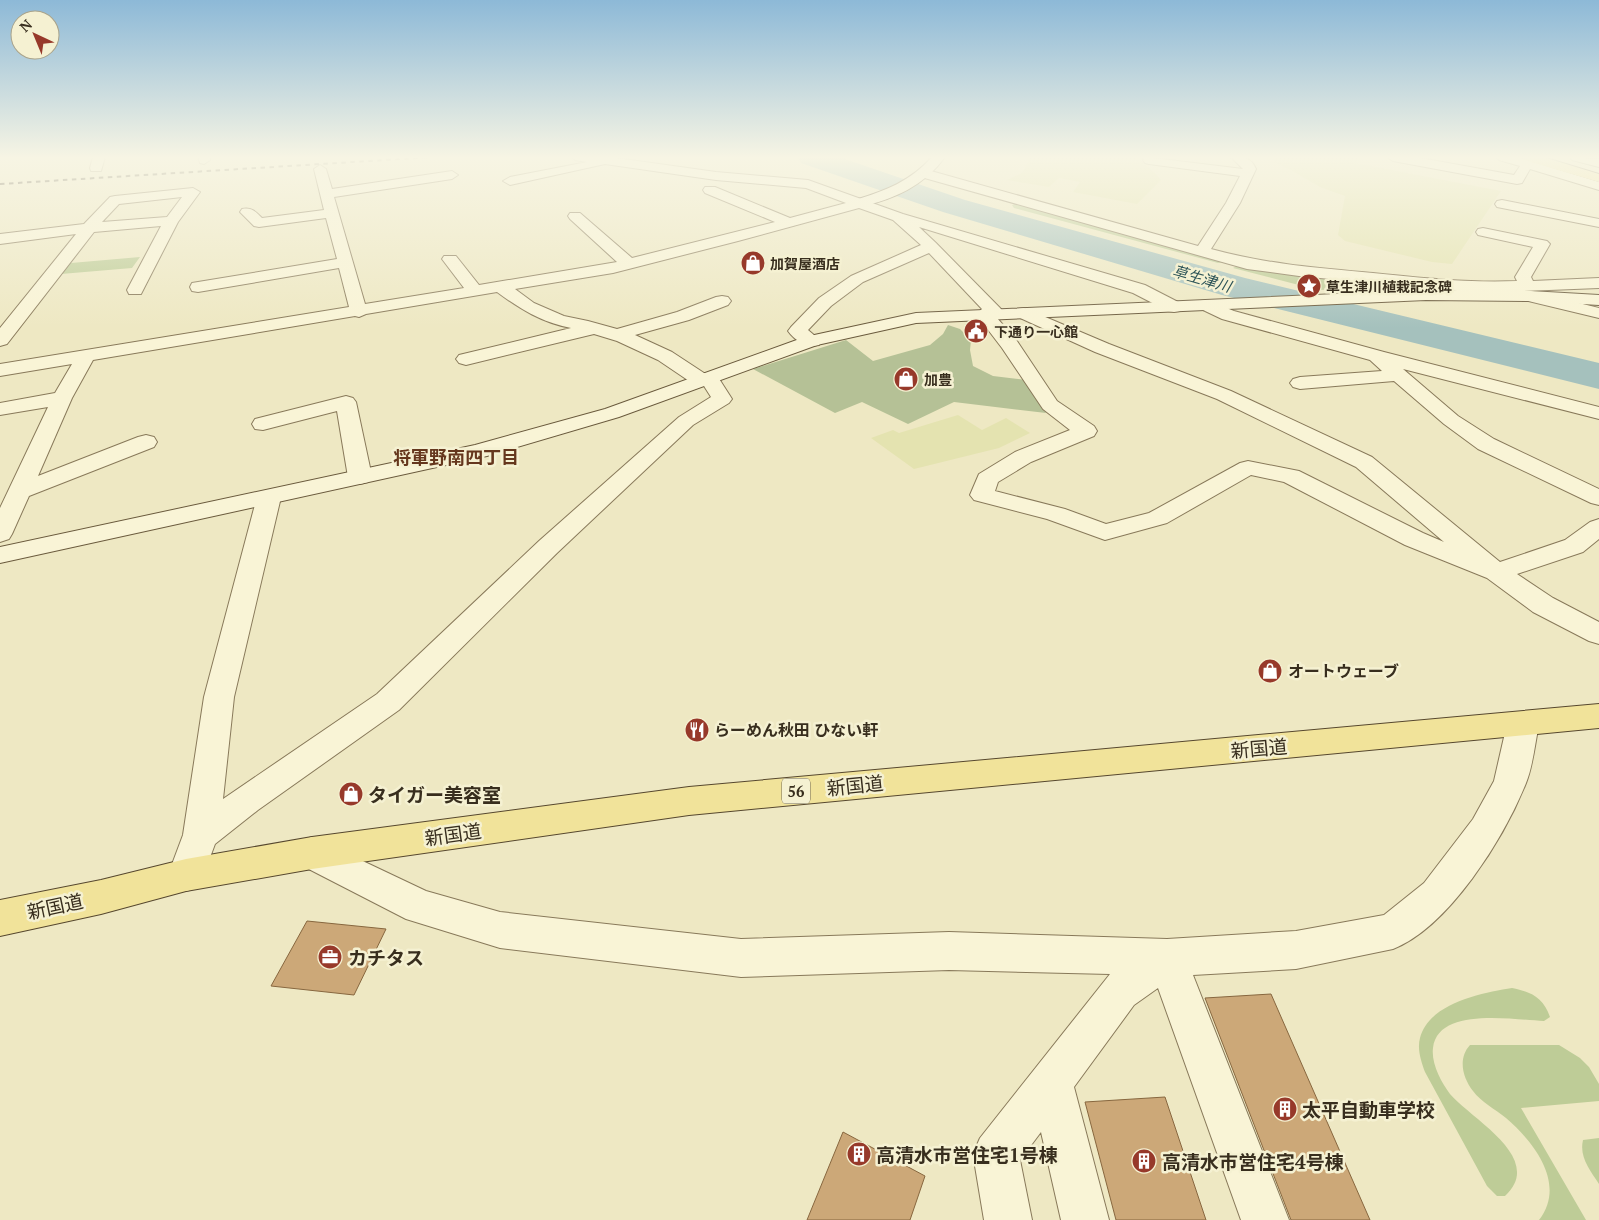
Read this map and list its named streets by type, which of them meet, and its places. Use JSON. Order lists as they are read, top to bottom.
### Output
{
  "streets": {
    "main road": ["新国道", "56"]
  },
  "districts": ["将軍野南四丁目"],
  "water": ["草生津川"],
  "places": {
    "shop": [
      "加賀屋酒店",
      "加豊",
      "オートウェーブ",
      "タイガー美容室"
    ],
    "place": ["草生津川植栽記念碑"],
    "public building": ["下通り一心館"],
    "restaurant": ["らーめん秋田 ひない軒"],
    "office": ["カチタス"],
    "building": ["太平自動車学校", "高清水市営住宅1号棟", "高清水市営住宅4号棟"]
  },
  "north": "top left"
}
